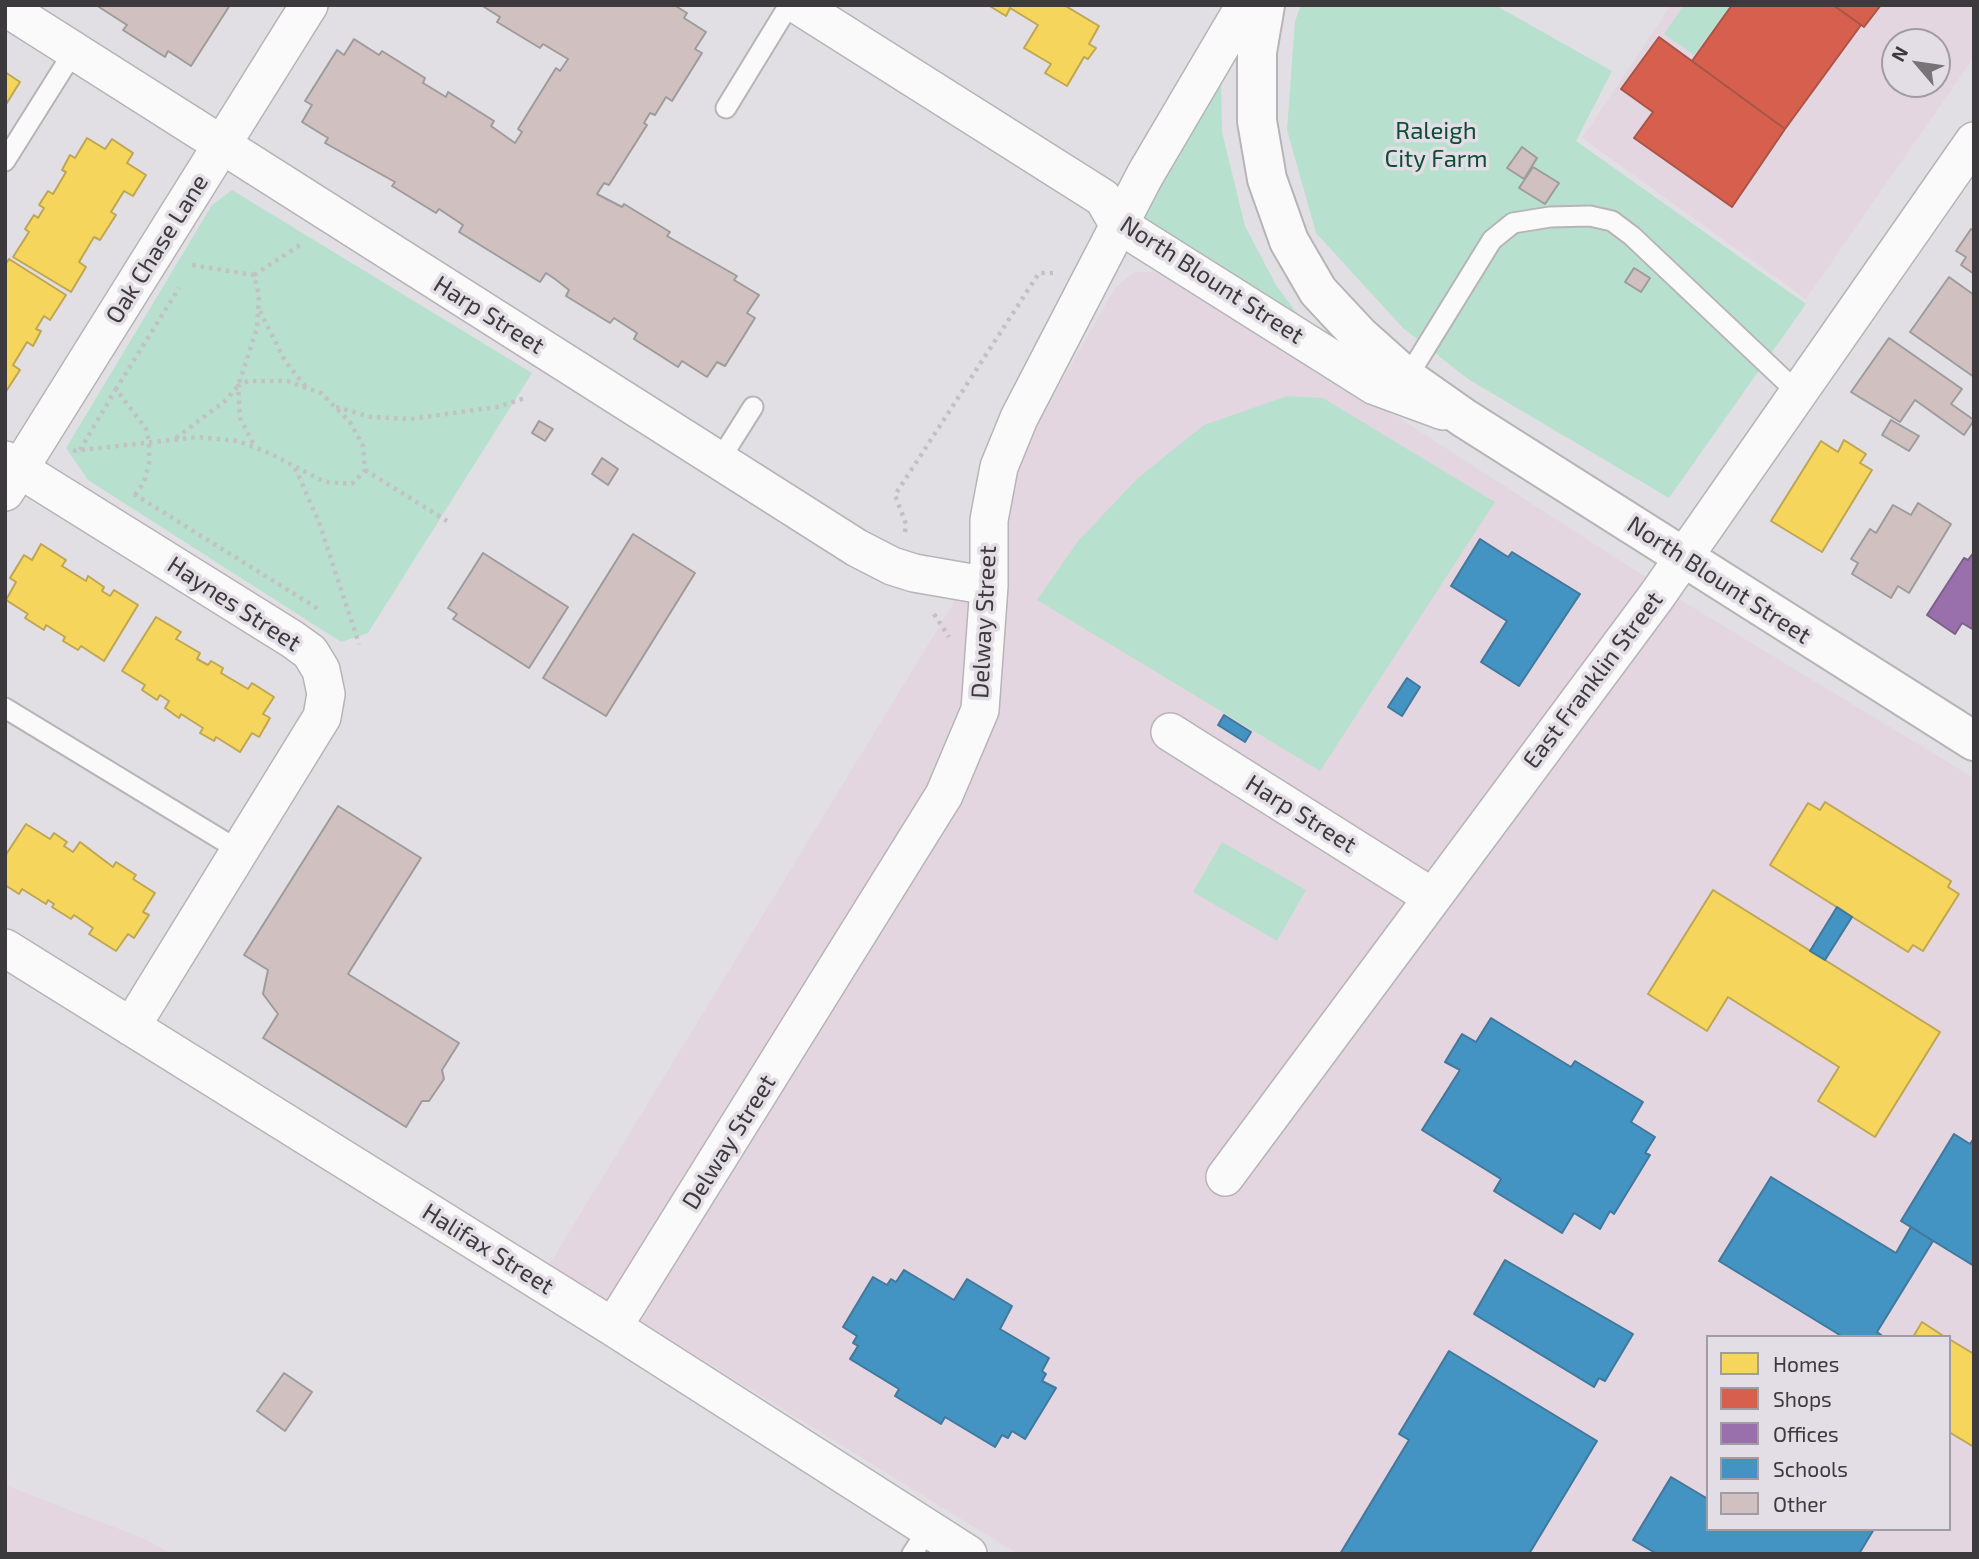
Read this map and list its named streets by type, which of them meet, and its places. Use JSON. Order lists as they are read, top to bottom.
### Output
{
  "streets": {
    "main road": ["North Blount Street"],
    "street": [
      "Oak Chase Lane",
      "Harp Street",
      "Haynes Street",
      "Delway Street",
      "East Franklin Street",
      "Halifax Street"
    ]
  },
  "crossings": [
    ["Oak Chase Lane", "Harp Street"],
    ["Oak Chase Lane", "Haynes Street"],
    ["North Blount Street", "Delway Street"],
    ["North Blount Street", "East Franklin Street"],
    ["Harp Street", "Delway Street"],
    ["Harp Street", "East Franklin Street"],
    ["Haynes Street", "Halifax Street"],
    ["Delway Street", "Halifax Street"]
  ],
  "parks": ["Raleigh City Farm"],
  "legend": [
    "Homes",
    "Shops",
    "Offices",
    "Schools",
    "Other"
  ],
  "north": "top left"
}
